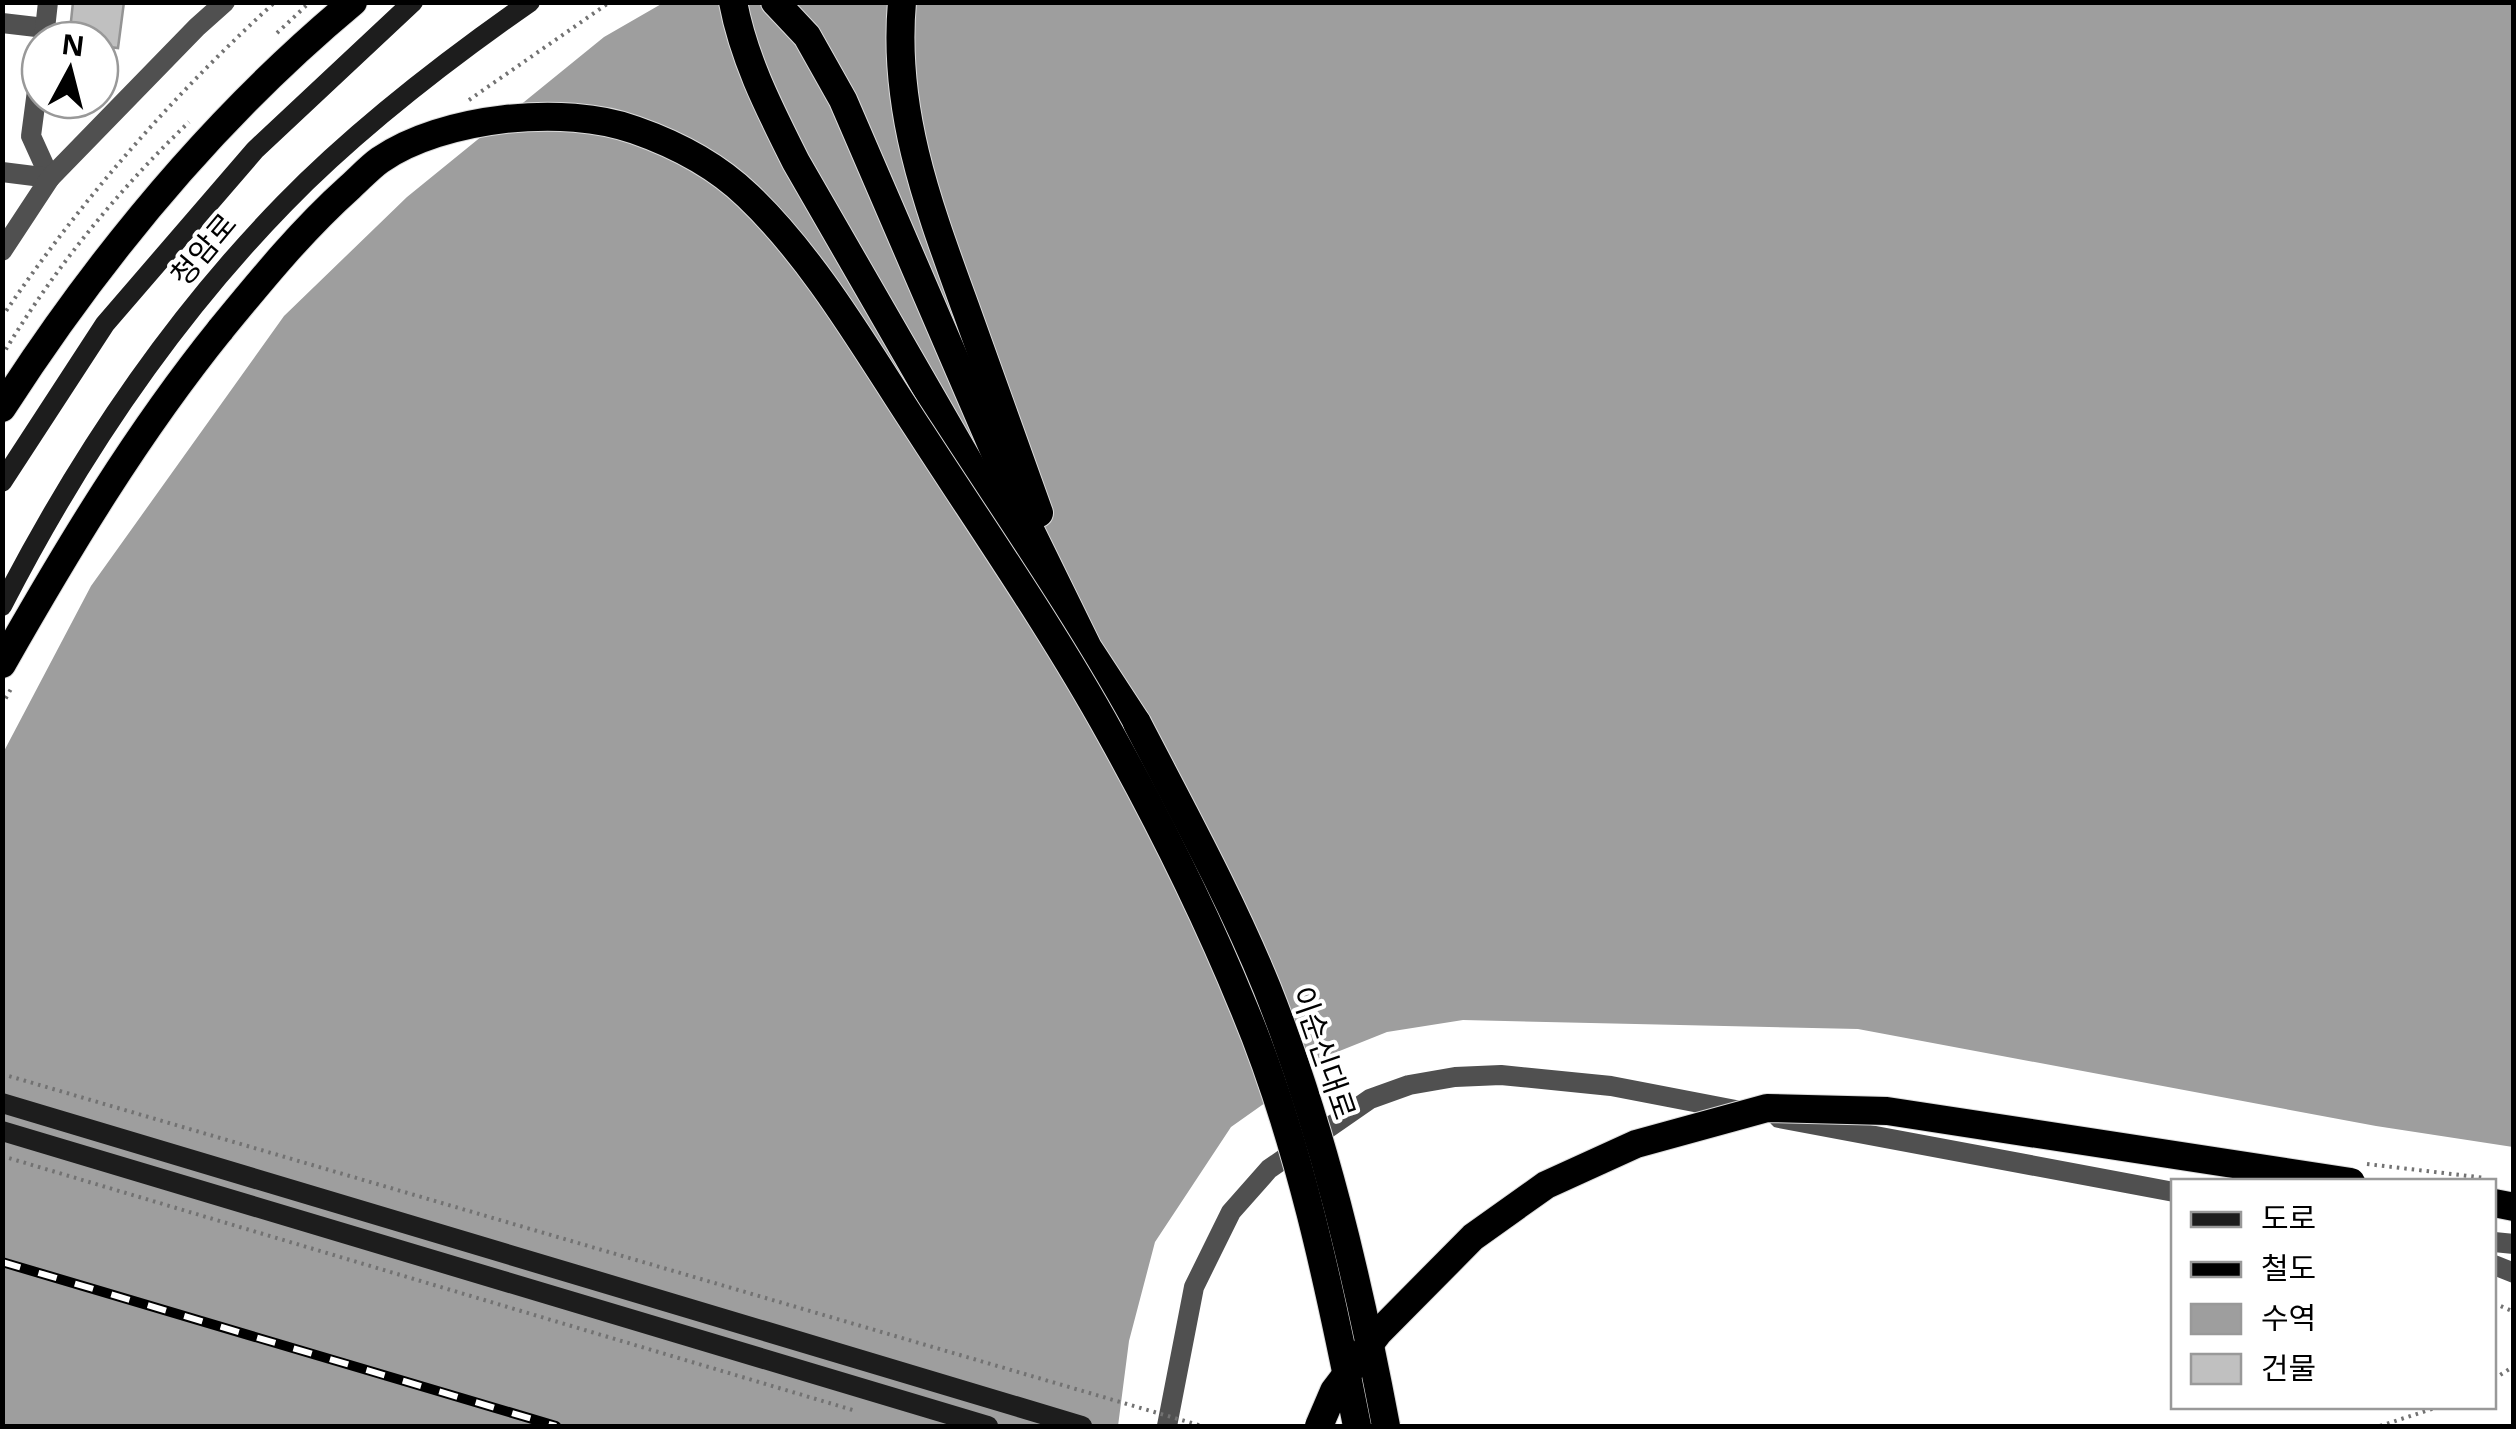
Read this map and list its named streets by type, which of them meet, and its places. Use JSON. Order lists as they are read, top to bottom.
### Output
{
  "streets": {
    "highway": ["이순신대로"],
    "main road": ["청암로"]
  },
  "legend": [
    "도로",
    "철도",
    "수역",
    "건물"
  ],
  "north": "top"
}
